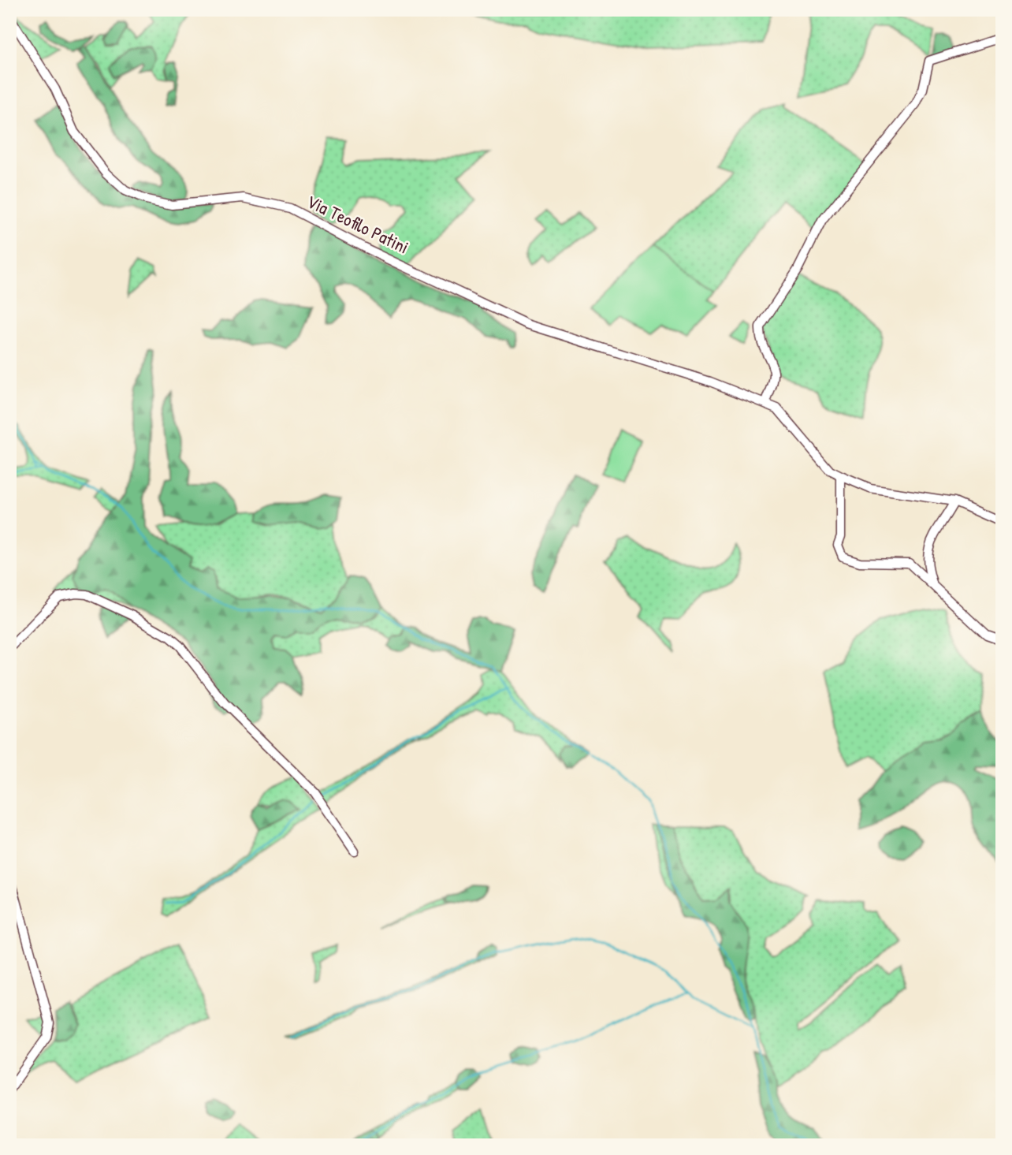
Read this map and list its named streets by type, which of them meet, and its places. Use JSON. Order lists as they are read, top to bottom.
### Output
{
  "streets": {
    "street": ["Via Teofilo Patini"]
  }
}
